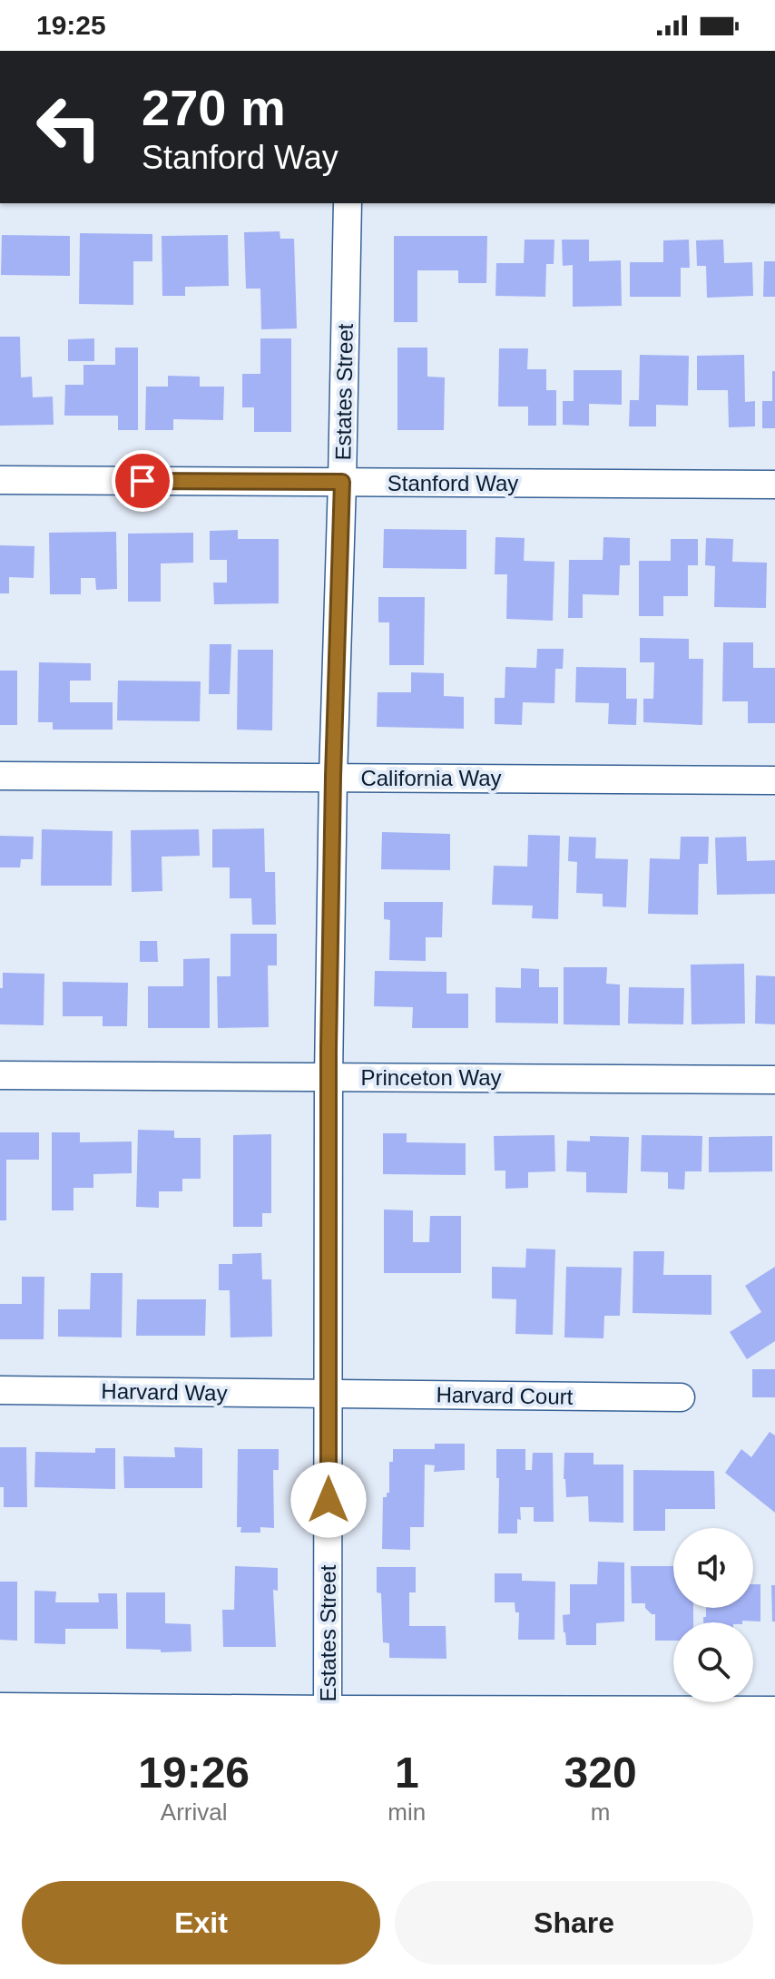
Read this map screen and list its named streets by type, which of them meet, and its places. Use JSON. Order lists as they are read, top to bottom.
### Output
{
  "streets": {
    "street": [
      "Estates Street",
      "Stanford Way",
      "California Way",
      "Princeton Way",
      "Harvard Way",
      "Harvard Court"
    ]
  },
  "crossings": [
    ["Estates Street", "Stanford Way"],
    ["Estates Street", "California Way"],
    ["Estates Street", "Princeton Way"],
    ["Estates Street", "Harvard Way"],
    ["Estates Street", "Harvard Court"],
    ["Harvard Way", "Harvard Court"]
  ],
  "page": {
    "status": "19:25",
    "turn": ["270 m", "Stanford Way"],
    "eta": [
      "19:26",
      "Arrival",
      "1",
      "min",
      "320",
      "m"
    ],
    "buttons": ["Exit", "Share"]
  }
}
